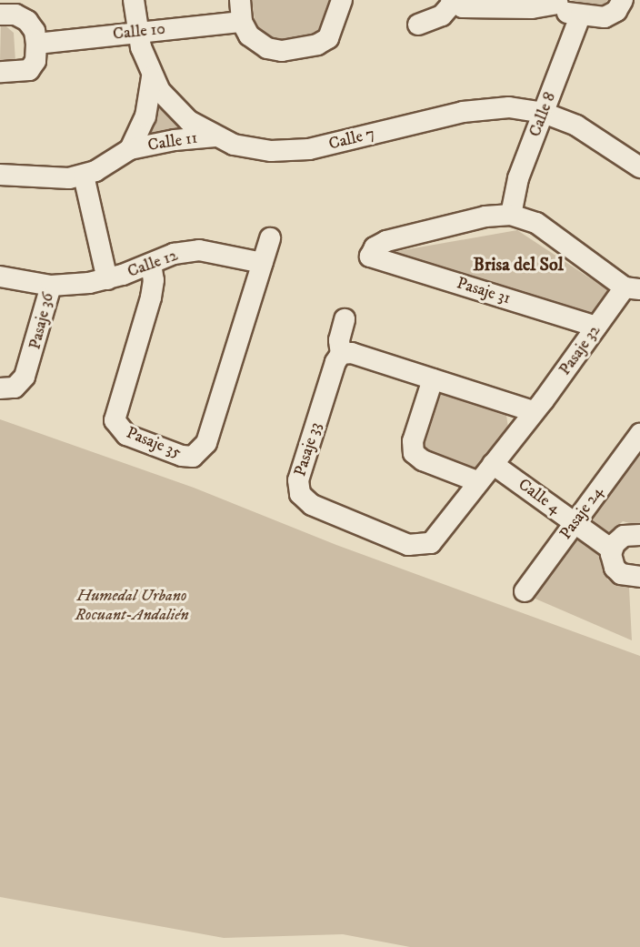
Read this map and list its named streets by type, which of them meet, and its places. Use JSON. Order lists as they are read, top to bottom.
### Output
{
  "streets": {
    "street": [
      "Calle 10",
      "Calle 8",
      "Calle 7",
      "Calle 11",
      "Calle 12",
      "Pasaje 31",
      "Pasaje 36",
      "Pasaje 32",
      "Pasaje 35",
      "Pasaje 33",
      "Calle 4",
      "Pasaje 24"
    ]
  },
  "crossings": [
    ["Calle 10", "Calle 7"],
    ["Calle 8", "Calle 7"],
    ["Calle 8", "Pasaje 31"],
    ["Calle 7", "Calle 11"],
    ["Calle 11", "Calle 12"],
    ["Calle 12", "Pasaje 36"],
    ["Calle 12", "Pasaje 35"],
    ["Pasaje 31", "Pasaje 32"],
    ["Calle 4", "Pasaje 24"]
  ],
  "districts": ["Brisa del Sol"],
  "parks": ["Humedal Urbano Rocuant-Andalién"]
}
